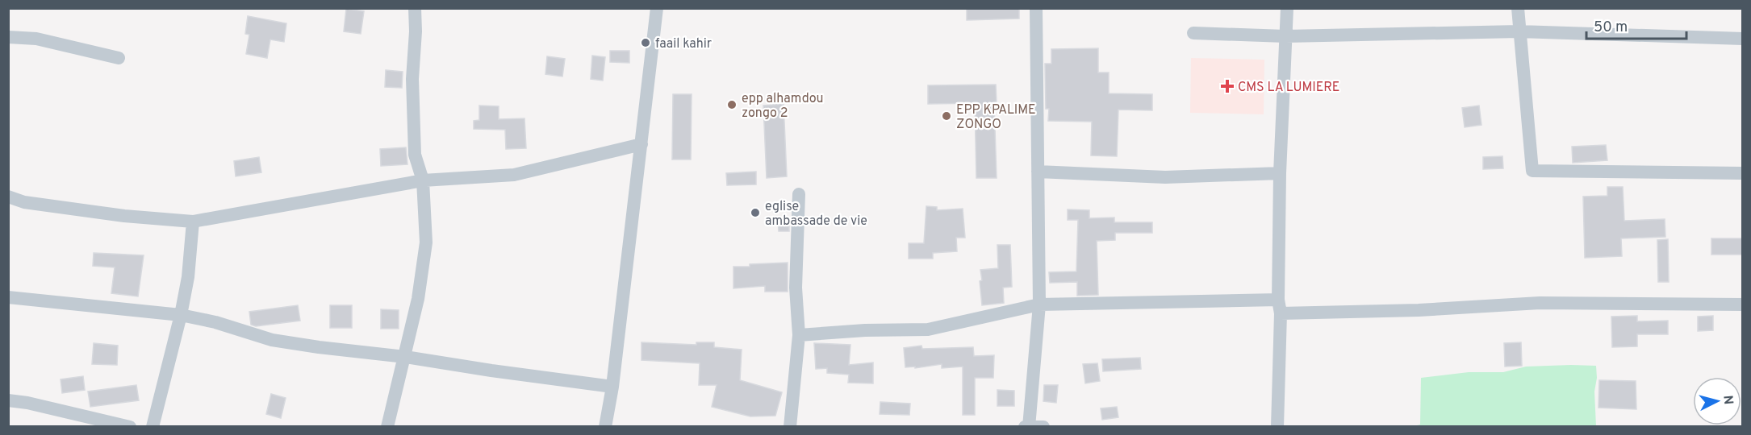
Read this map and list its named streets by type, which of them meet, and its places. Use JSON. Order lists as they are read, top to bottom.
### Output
{
  "places": {
    "other": [
      "faail kahir",
      "epp alhamdou zongo 2",
      "EPP KPALIME ZONGO",
      "eglise ambassade de vie"
    ],
    "health": ["CMS LA LUMIERE"]
  },
  "scale_bar": "50 m",
  "north": "right"
}
